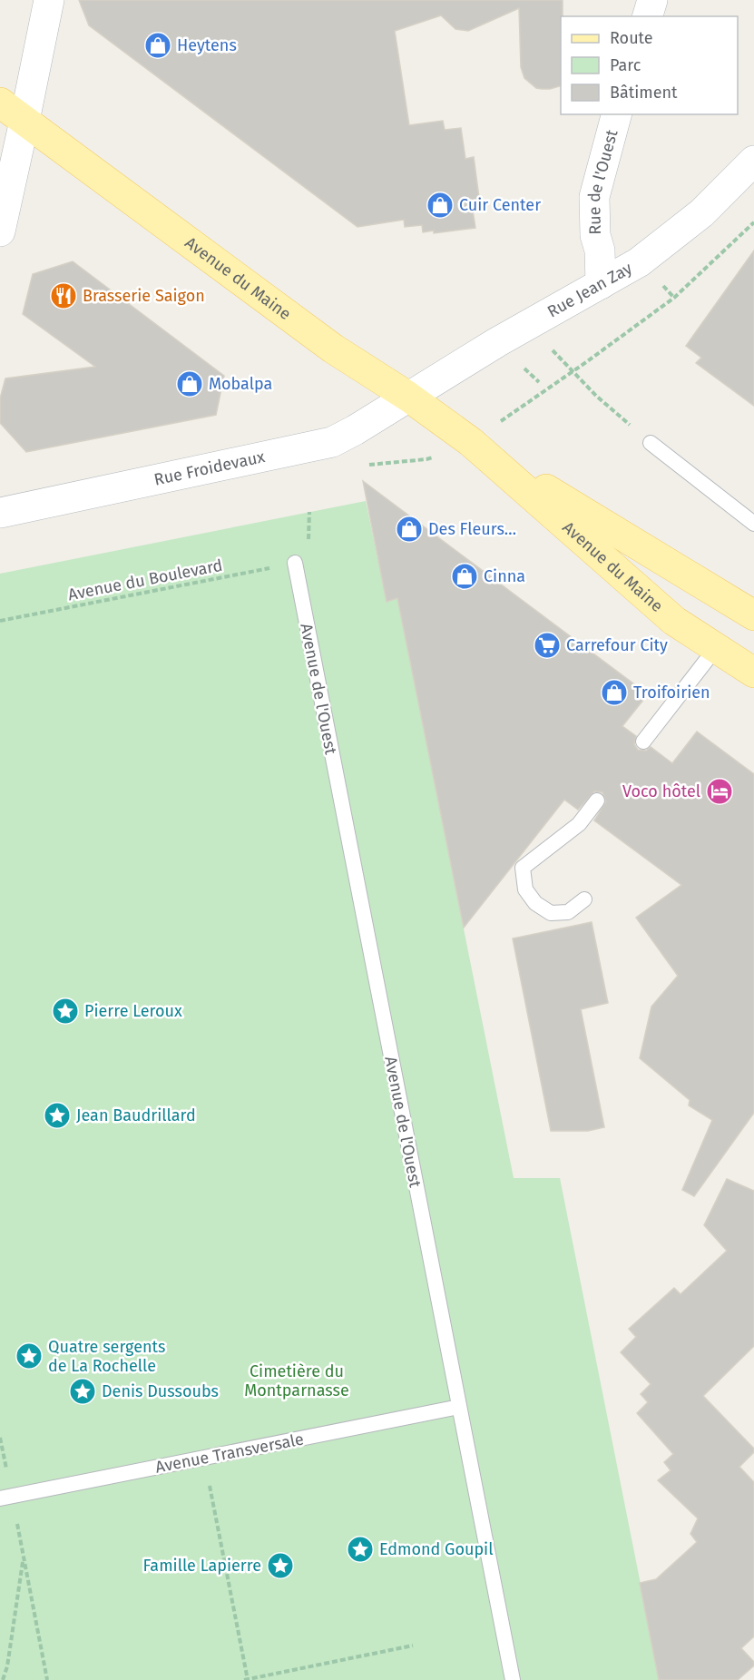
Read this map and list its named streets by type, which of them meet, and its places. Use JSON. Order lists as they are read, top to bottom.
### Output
{
  "streets": {
    "main road": [
      "Rue de l'Ouest",
      "Avenue du Maine",
      "Rue Jean Zay",
      "Rue Froidevaux"
    ],
    "lane": ["Avenue de l'Ouest", "Avenue Transversale"],
    "path": ["Avenue du Boulevard"]
  },
  "crossings": [
    ["Rue de l'Ouest", "Rue Jean Zay"],
    ["Avenue du Maine", "Rue Jean Zay"],
    ["Avenue du Maine", "Rue Froidevaux"],
    ["Rue Jean Zay", "Rue Froidevaux"],
    ["Avenue du Boulevard", "Avenue de l'Ouest"],
    ["Avenue de l'Ouest", "Avenue Transversale"]
  ],
  "parks": ["Cimetière du Montparnasse"],
  "places": {
    "shop": [
      "Heytens",
      "Cuir Center",
      "Mobalpa",
      "Des Fleurs…",
      "Cinna",
      "Troifoirien"
    ],
    "restaurant": ["Brasserie Saigon"],
    "supermarket": ["Carrefour City"],
    "hotel": ["Voco hôtel"],
    "place": [
      "Pierre Leroux",
      "Jean Baudrillard",
      "Quatre sergents de La Rochelle",
      "Denis Dussoubs",
      "Edmond Goupil",
      "Famille Lapierre"
    ]
  },
  "legend": ["Route", "Parc", "Bâtiment"]
}
